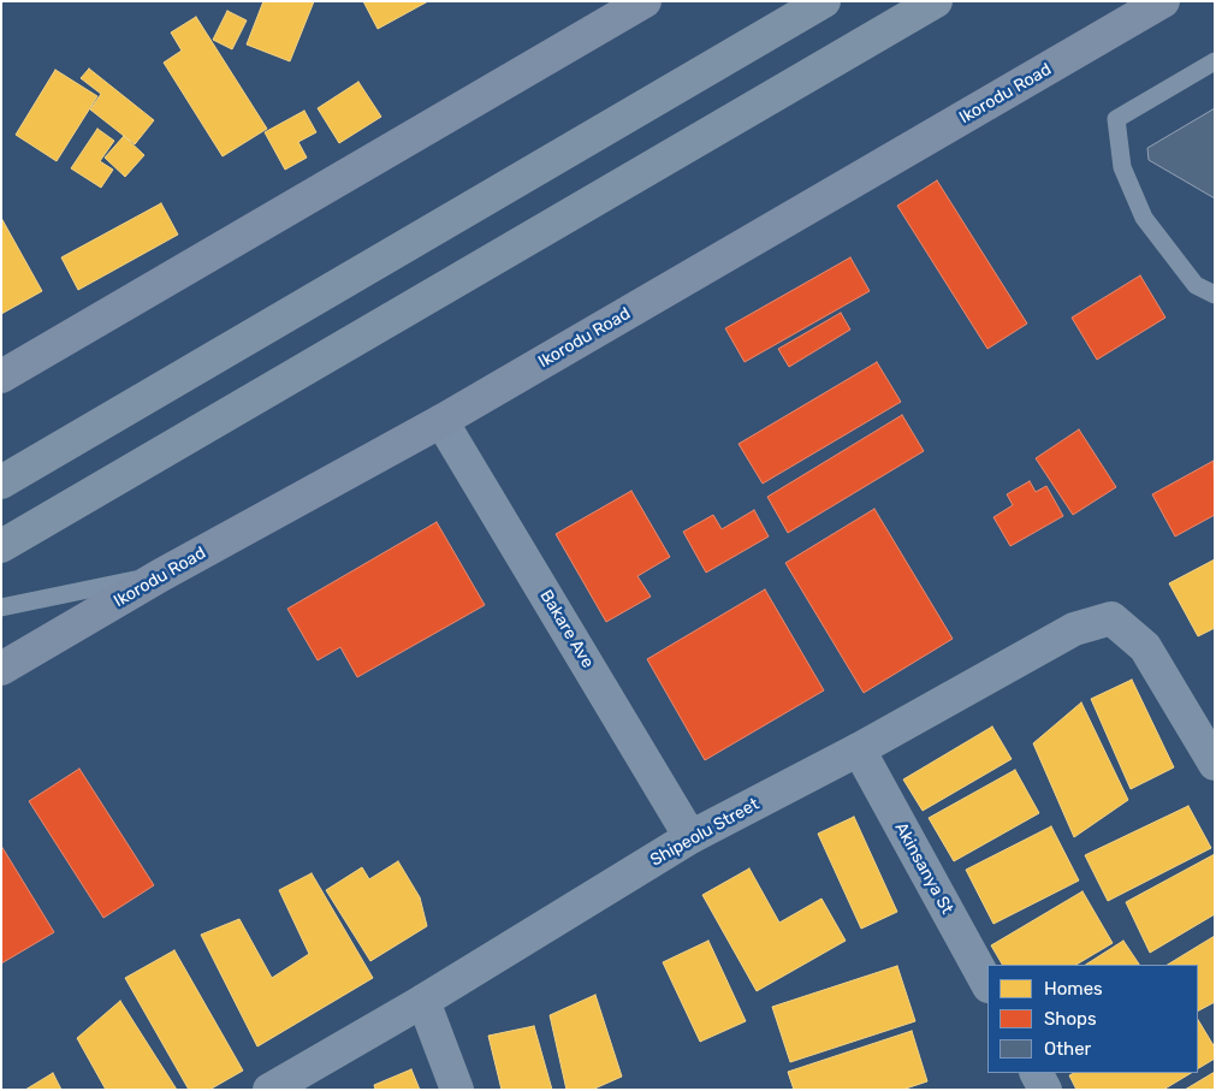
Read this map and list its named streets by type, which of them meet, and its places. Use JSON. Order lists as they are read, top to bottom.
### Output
{
  "streets": {
    "main road": ["Ikorodu Road"],
    "street": ["Bakare Ave", "Shipeolu Street", "Akinsanya St"]
  },
  "crossings": [
    ["Ikorodu Road", "Bakare Ave"],
    ["Bakare Ave", "Shipeolu Street"],
    ["Shipeolu Street", "Akinsanya St"]
  ],
  "legend": ["Homes", "Shops", "Other"]
}
